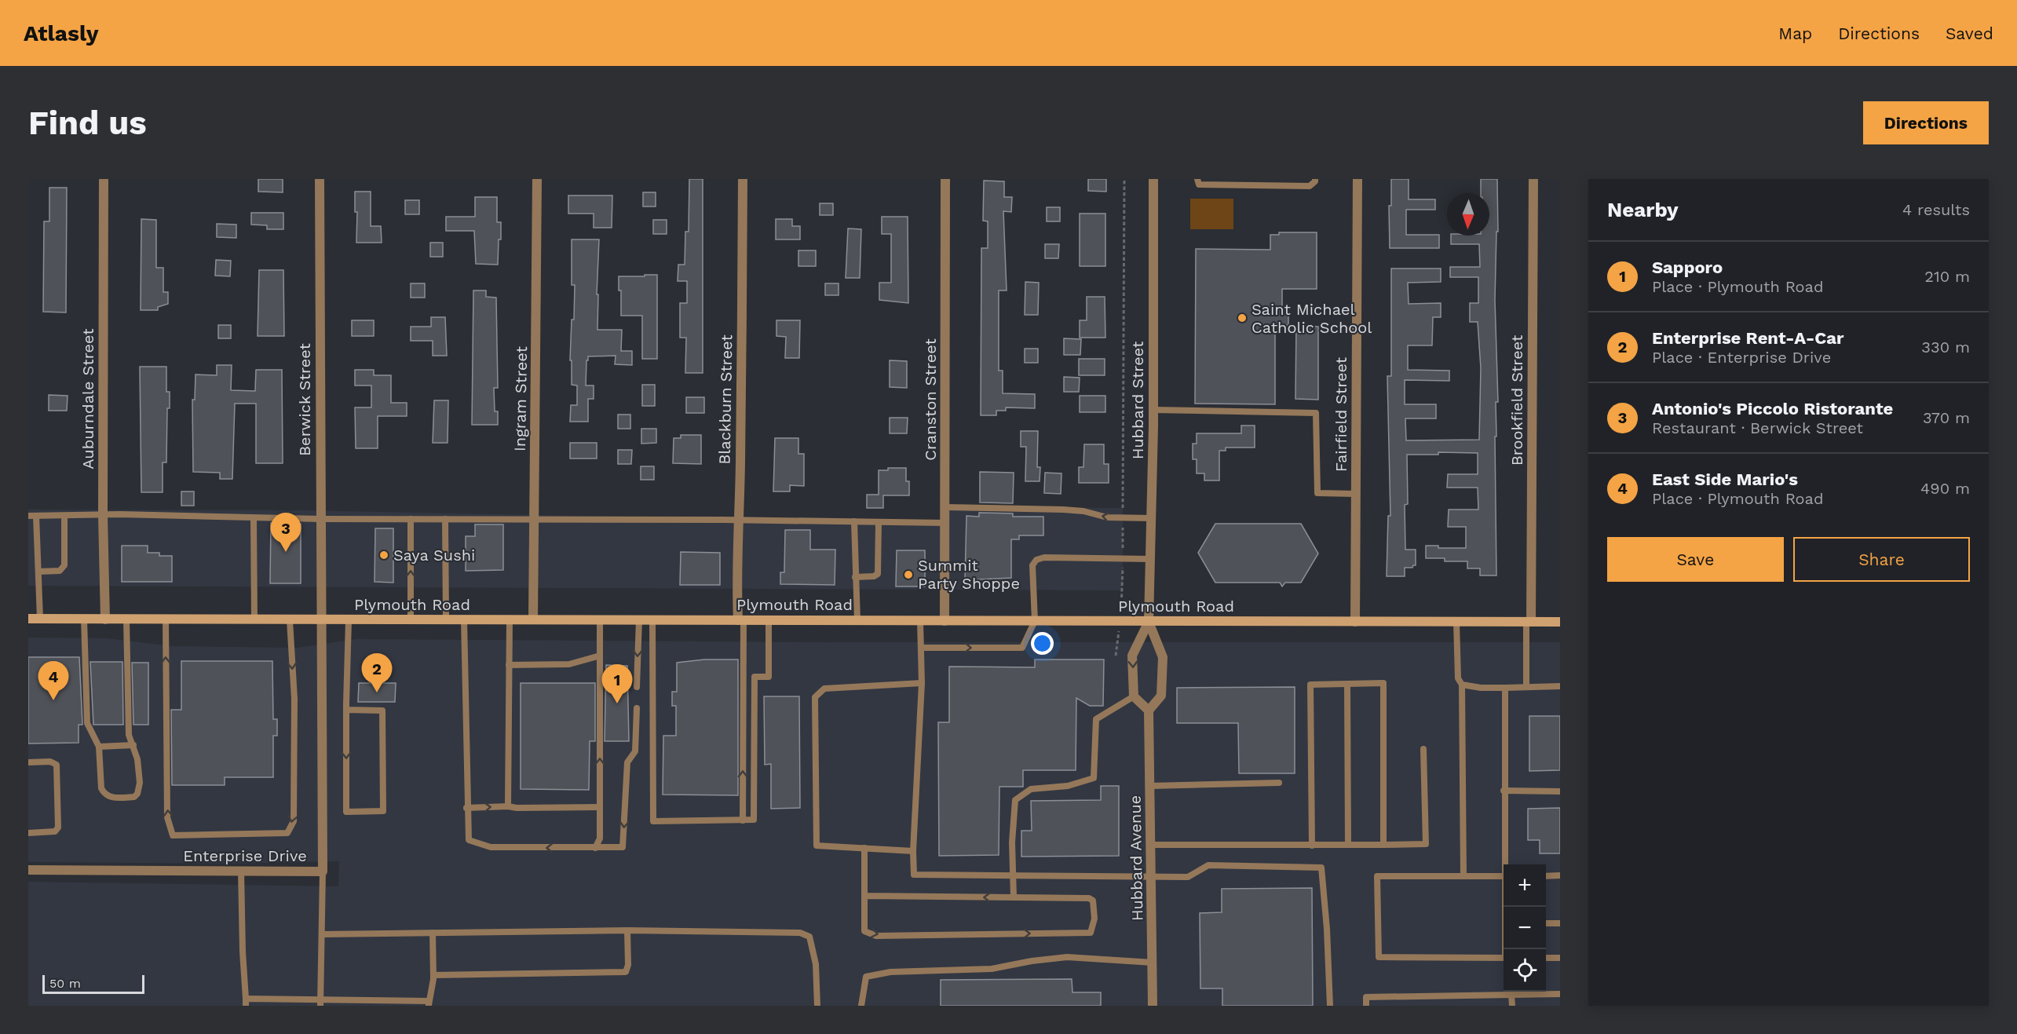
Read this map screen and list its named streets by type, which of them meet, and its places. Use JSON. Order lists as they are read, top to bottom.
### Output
{
  "streets": {
    "main road": ["Plymouth Road"],
    "street": [
      "Auburndale Street",
      "Ingram Street",
      "Berwick Street",
      "Blackburn Street",
      "Cranston Street",
      "Hubbard Street",
      "Brookfield Street",
      "Fairfield Street",
      "Enterprise Drive",
      "Hubbard Avenue"
    ]
  },
  "crossings": [
    ["Auburndale Street", "Plymouth Road"],
    ["Ingram Street", "Plymouth Road"],
    ["Berwick Street", "Plymouth Road"],
    ["Berwick Street", "Enterprise Drive"],
    ["Blackburn Street", "Plymouth Road"],
    ["Cranston Street", "Plymouth Road"],
    ["Hubbard Street", "Plymouth Road"],
    ["Brookfield Street", "Plymouth Road"],
    ["Fairfield Street", "Plymouth Road"],
    ["Plymouth Road", "Enterprise Drive"]
  ],
  "places": ["Saint Michael Catholic School", "Saya Sushi", "Summit Party Shoppe"],
  "scale_bar": "50 m",
  "north": "bottom",
  "page": {
    "header": "Atlasly",
    "nav": ["Map", "Directions", "Saved"],
    "buttons": [
      "Directions",
      ["Save", "Share"]
    ],
    "title": "Find us",
    "heading": ["Nearby", "4 results"],
    "list": [
      {
        "mark": "1",
        "name": "Sapporo",
        "note": "Place · Plymouth Road",
        "value": "210 m"
      },
      {
        "mark": "2",
        "name": "Enterprise Rent-A-Car",
        "note": "Place · Enterprise Drive",
        "value": "330 m"
      },
      {
        "mark": "3",
        "name": "Antonio's Piccolo Ristorante",
        "note": "Restaurant · Berwick Street",
        "value": "370 m"
      },
      {
        "mark": "4",
        "name": "East Side Mario's",
        "note": "Place · Plymouth Road",
        "value": "490 m"
      }
    ],
    "pins": [
      "3",
      "2",
      "4",
      "1"
    ],
    "map_buttons": ["+", "−"],
    "scale": "50 m"
  }
}
